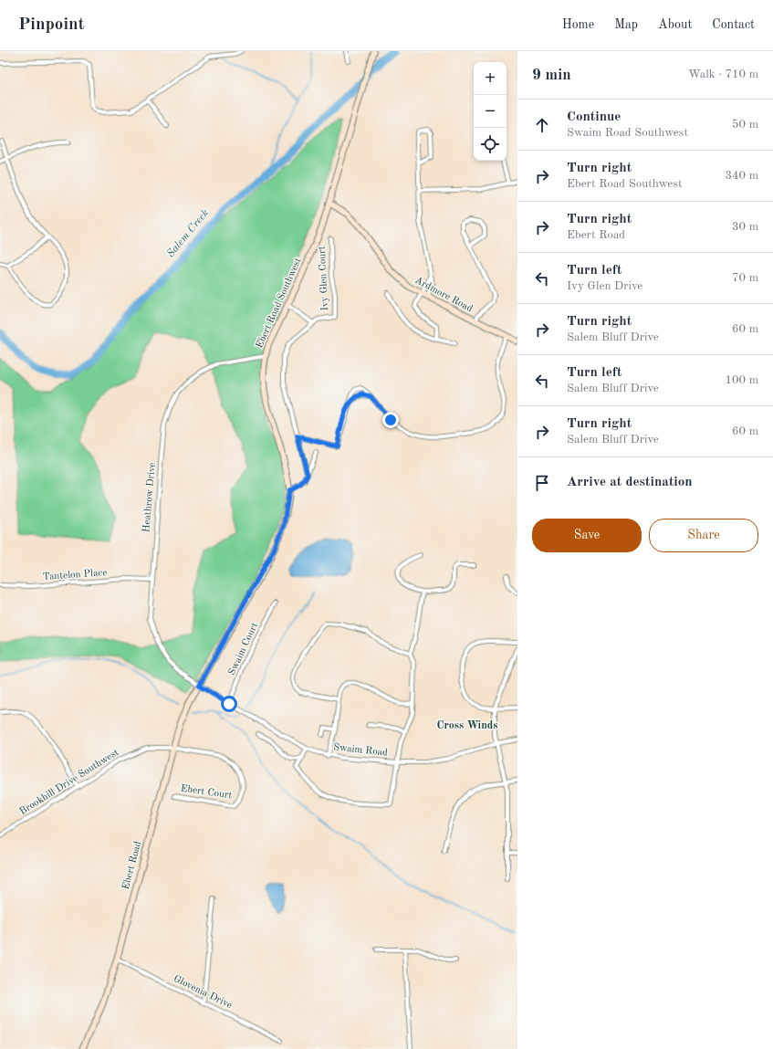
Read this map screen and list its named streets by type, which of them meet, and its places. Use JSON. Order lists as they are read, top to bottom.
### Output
{
  "streets": {
    "main road": ["Ardmore Road", "Ebert Road Southwest", "Ebert Road"],
    "street": [
      "Ivy Glen Court",
      "Heathrow Drive",
      "Tantelon Place",
      "Swaim Court",
      "Swaim Road",
      "Brookhill Drive Southwest",
      "Ebert Court",
      "Glovenia Drive"
    ]
  },
  "crossings": [
    ["Ardmore Road", "Ebert Road Southwest"],
    ["Ebert Road Southwest", "Heathrow Drive"],
    ["Ebert Road Southwest", "Ebert Road"],
    ["Heathrow Drive", "Tantelon Place"],
    ["Heathrow Drive", "Swaim Road"],
    ["Heathrow Drive", "Ebert Road"],
    ["Swaim Court", "Swaim Road"],
    ["Brookhill Drive Southwest", "Ebert Court"],
    ["Brookhill Drive Southwest", "Ebert Road"],
    ["Ebert Court", "Ebert Road"],
    ["Ebert Road", "Glovenia Drive"]
  ],
  "districts": ["Cross Winds"],
  "water": ["Salem Creek"],
  "page": {
    "header": "Pinpoint",
    "nav": [
      "Home",
      "Map",
      "About",
      "Contact"
    ],
    "heading": ["9 min", "Walk · 710 m"],
    "map_buttons": ["+", "−"],
    "list": [
      ["Continue", "Swaim Road Southwest", "50 m"],
      ["Turn right", "Ebert Road Southwest", "340 m"],
      ["Turn right", "Ebert Road", "30 m"],
      ["Turn left", "Ivy Glen Drive", "70 m"],
      ["Turn right", "Salem Bluff Drive", "60 m"],
      ["Turn left", "Salem Bluff Drive", "100 m"],
      ["Turn right", "Salem Bluff Drive", "60 m"],
      "Arrive at destination"
    ],
    "buttons": ["Save", "Share"]
  }
}
